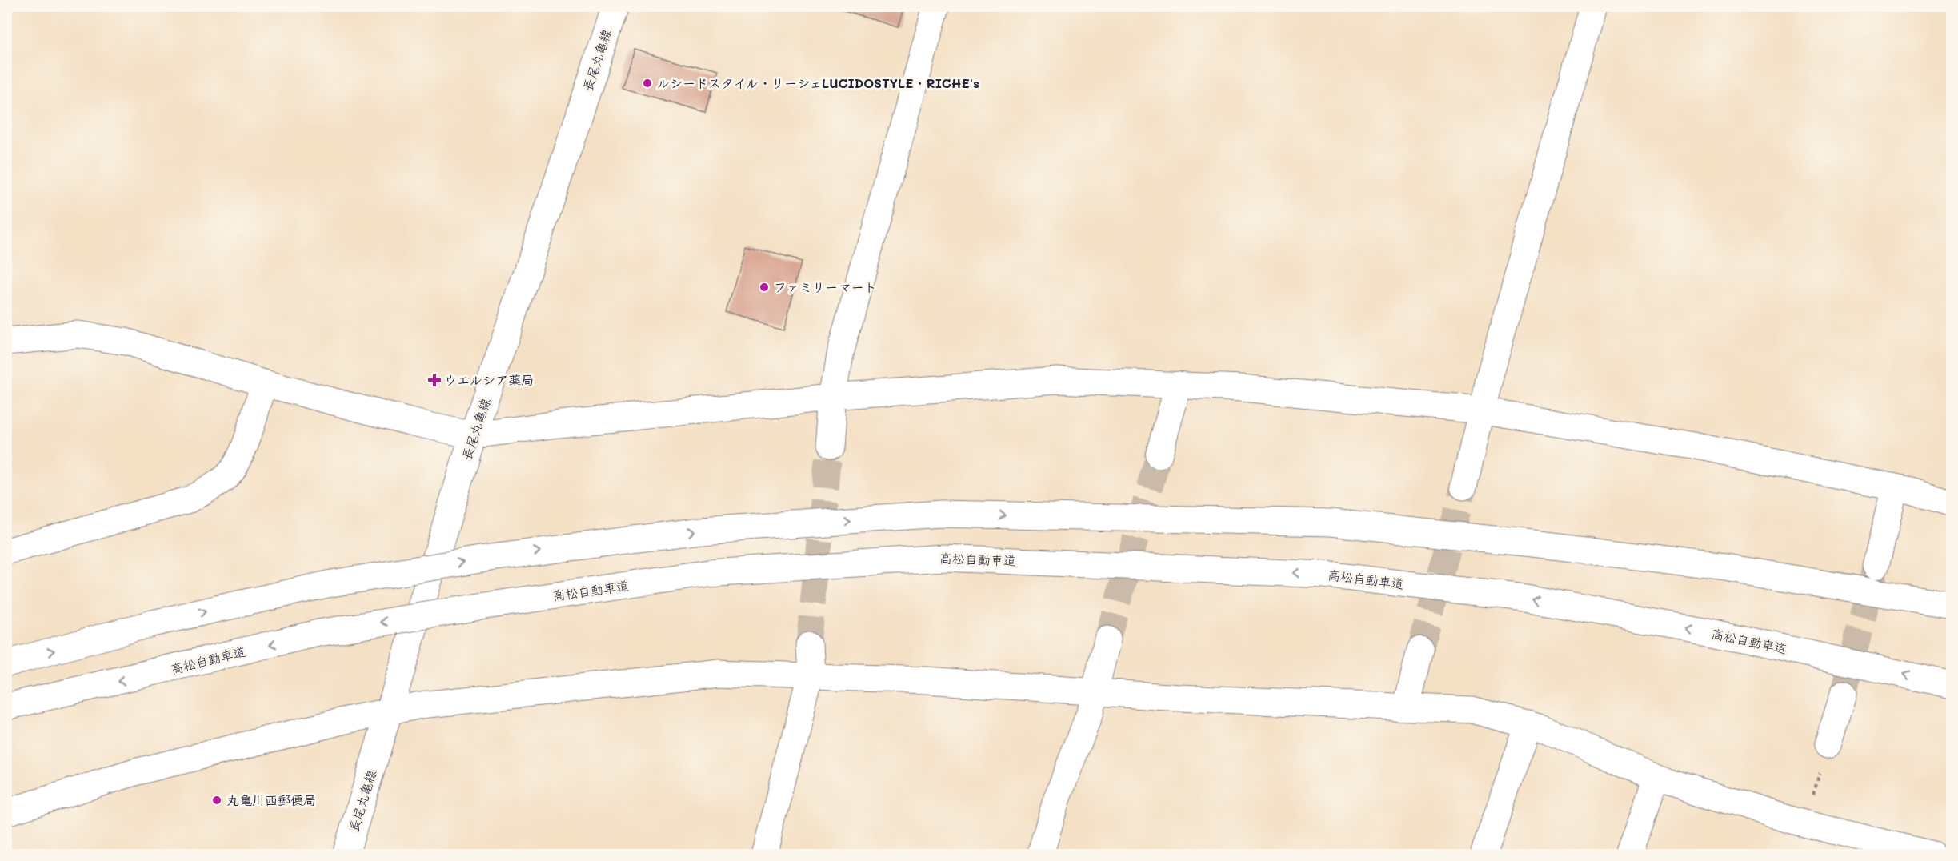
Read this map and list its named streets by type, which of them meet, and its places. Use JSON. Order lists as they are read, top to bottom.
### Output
{
  "streets": {
    "main road": ["長尾丸亀線", "高松自動車道"]
  },
  "places": {
    "other": ["ルシードスタイル・リーシェLUCIDOSTYLE・RICHE's", "ファミリーマート", "丸亀川西郵便局"],
    "health": ["ウエルシア薬局"]
  }
}
